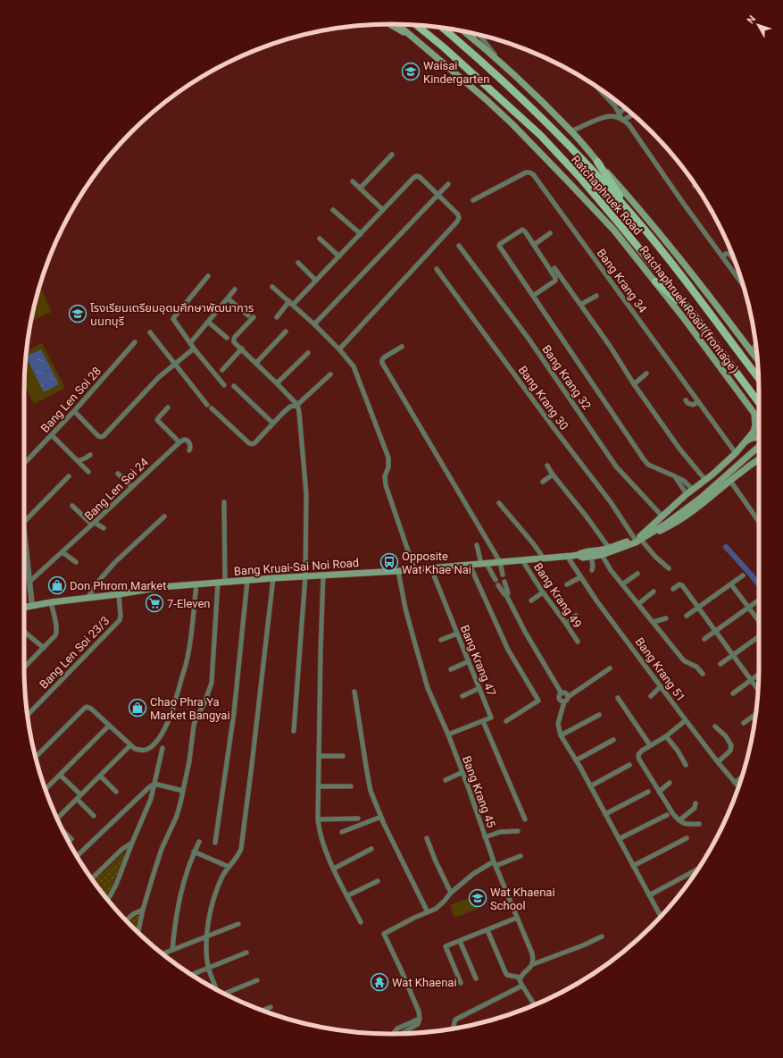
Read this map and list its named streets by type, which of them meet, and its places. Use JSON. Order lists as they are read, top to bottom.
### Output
{
  "streets": {
    "main road": ["Ratchaphruek Road", "Ratchaphruek Road (frontage)", "Bang Kruai-Sai Noi Road"],
    "street": [
      "Bang Krang 34",
      "Bang Krang 32",
      "Bang Krang 30",
      "Bang Len Soi 28",
      "Bang Len Soi 24",
      "Bang Krang 49",
      "Bang Len Soi 23/3",
      "Bang Krang 47",
      "Bang Krang 51",
      "Bang Krang 45"
    ]
  },
  "crossings": [
    ["Bang Krang 30", "Bang Kruai-Sai Noi Road"],
    ["Bang Kruai-Sai Noi Road", "Bang Krang 49"],
    ["Bang Kruai-Sai Noi Road", "Bang Len Soi 23/3"],
    ["Bang Kruai-Sai Noi Road", "Bang Krang 47"],
    ["Bang Kruai-Sai Noi Road", "Bang Krang 51"],
    ["Bang Kruai-Sai Noi Road", "Bang Krang 45"]
  ],
  "places": {
    "school or university": ["Waisai Kindergarten", "โรงเรียนเตรียมอุดมศึกษาพัฒนาการ นนทบุรี", "Wat Khaenai School"],
    "bus stop": ["Opposite Wat Khae Nai"],
    "shop": ["Don Phrom Market", "Chao Phra Ya Market Bangyai"],
    "supermarket": ["7-Eleven"],
    "temple": ["Wat Khaenai"]
  },
  "north": "top left"
}
